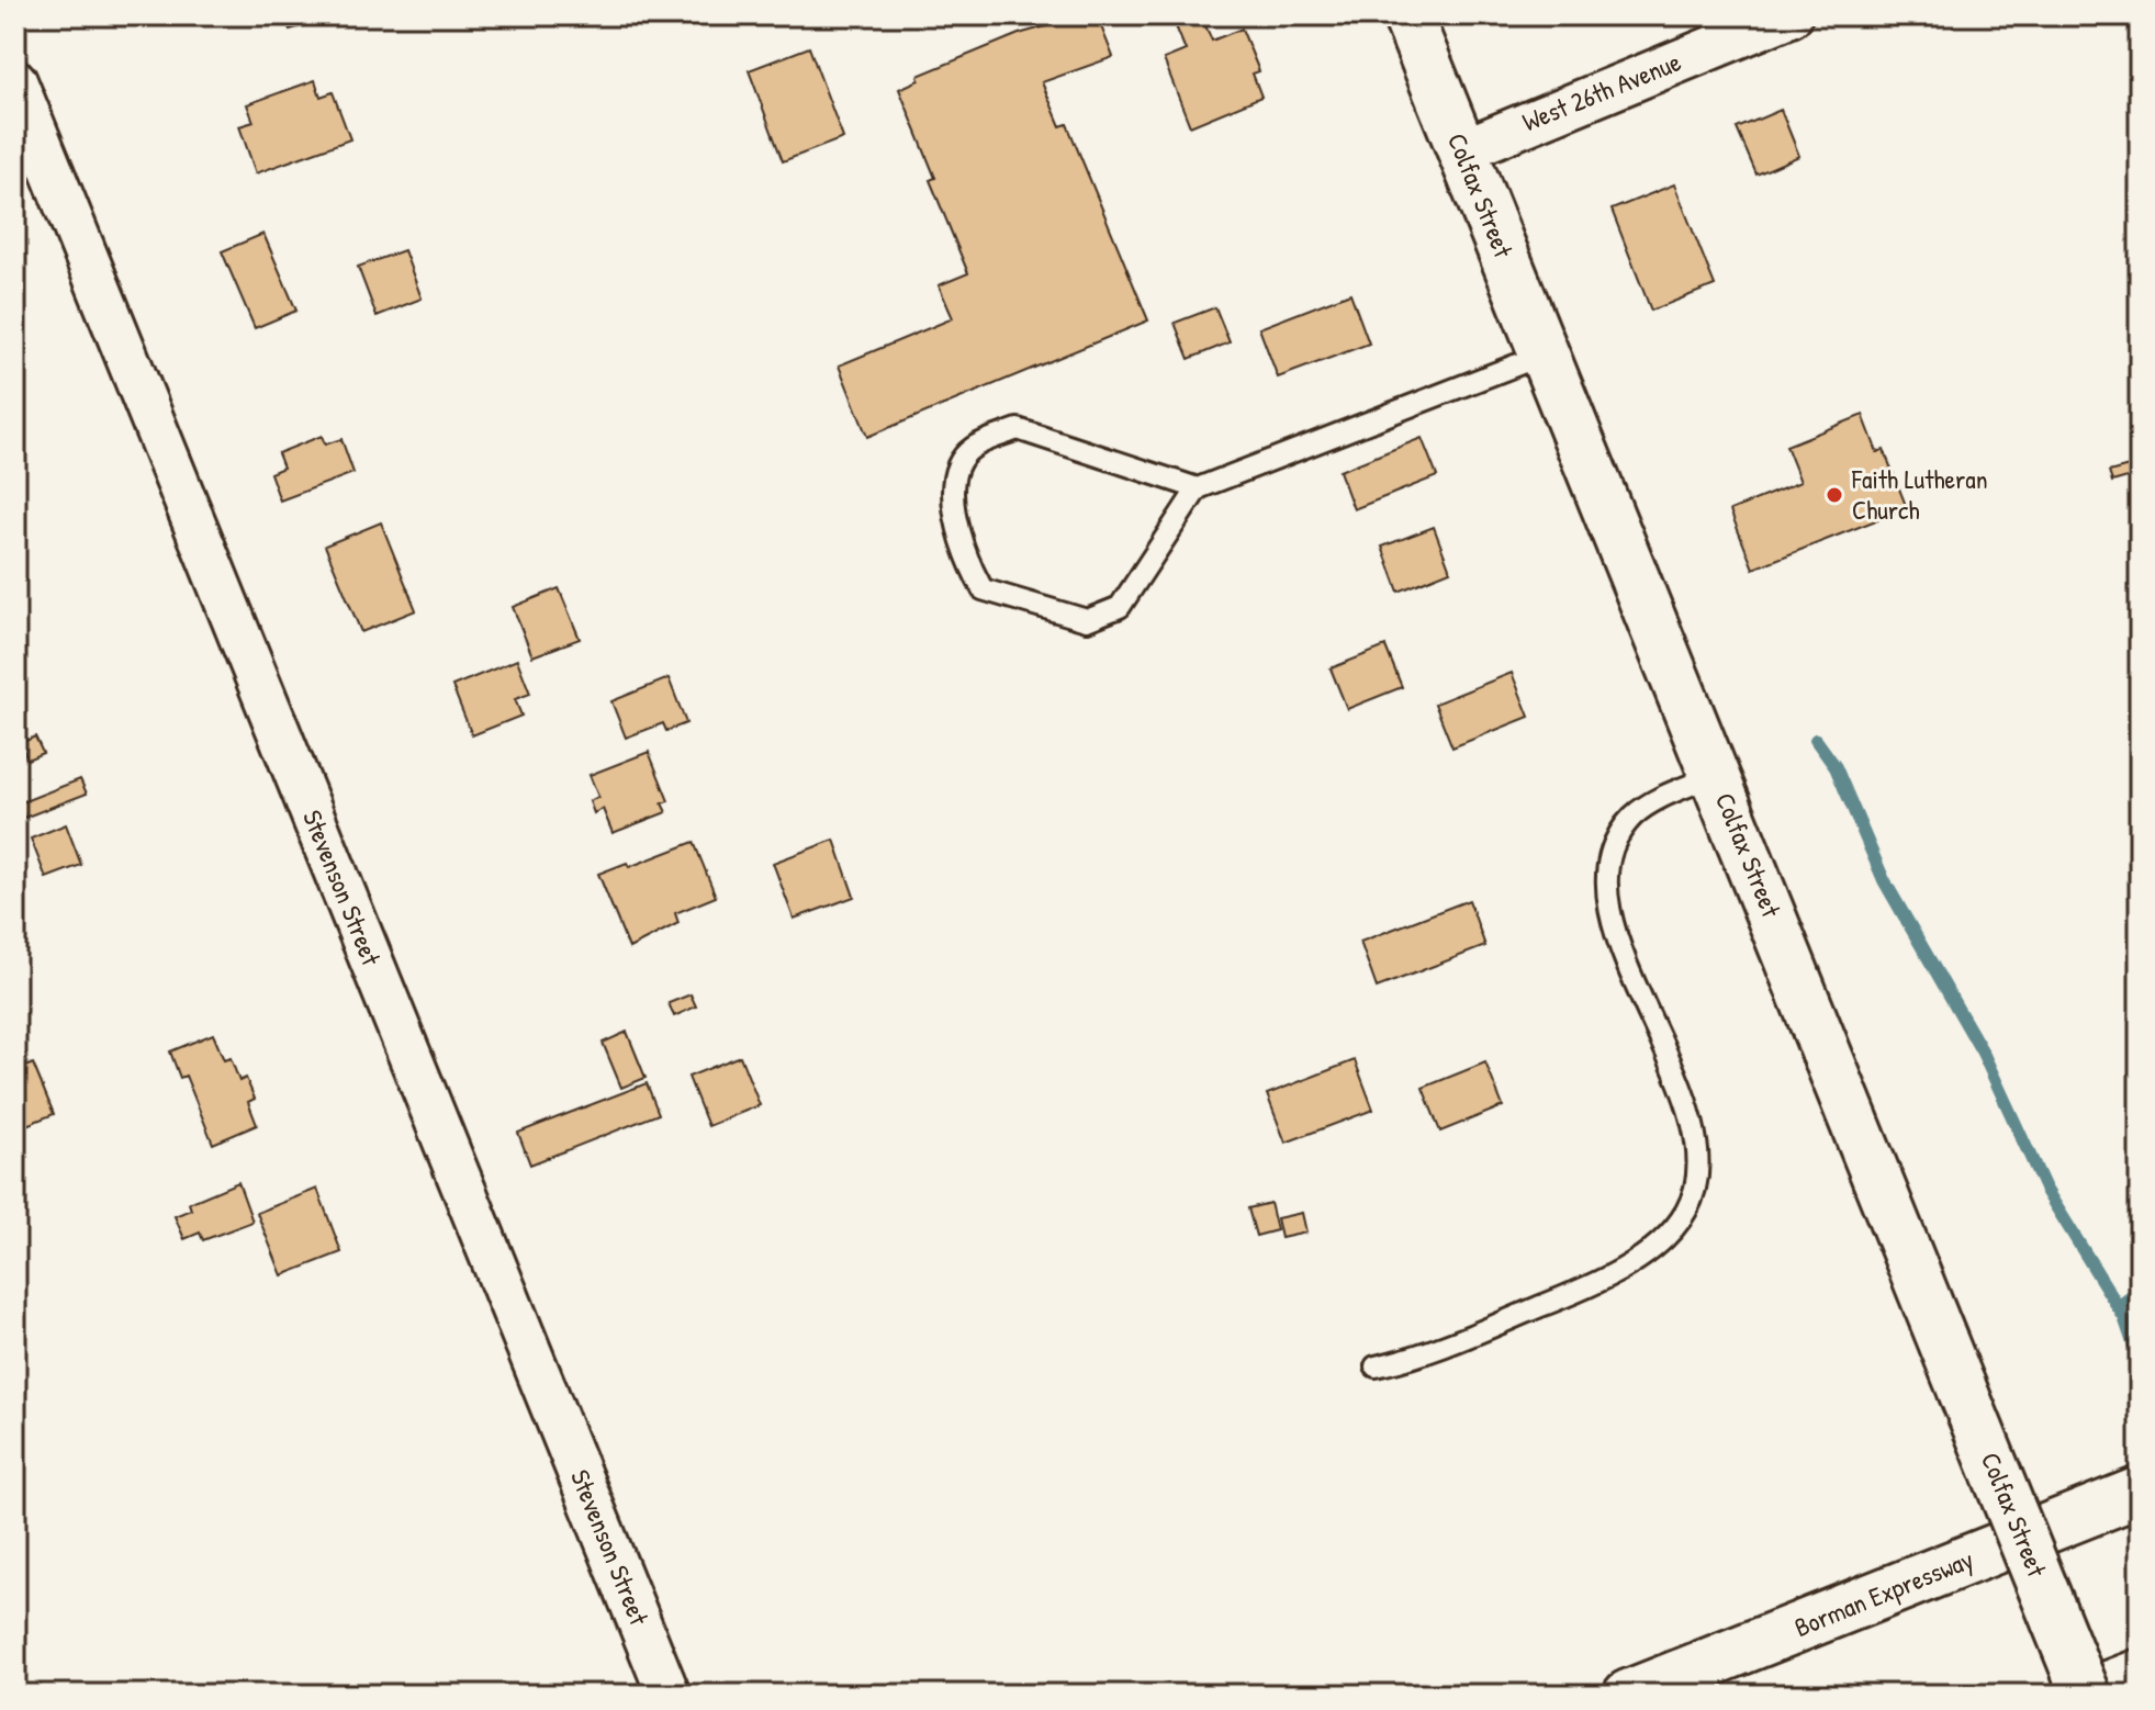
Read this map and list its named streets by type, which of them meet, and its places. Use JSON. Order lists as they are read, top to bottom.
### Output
{
  "streets": {
    "main road": ["Colfax Street", "Borman Expressway"],
    "street": ["West 26th Avenue", "Stevenson Street"]
  },
  "crossings": [
    ["West 26th Avenue", "Colfax Street"]
  ],
  "places": ["Faith Lutheran Church"]
}
